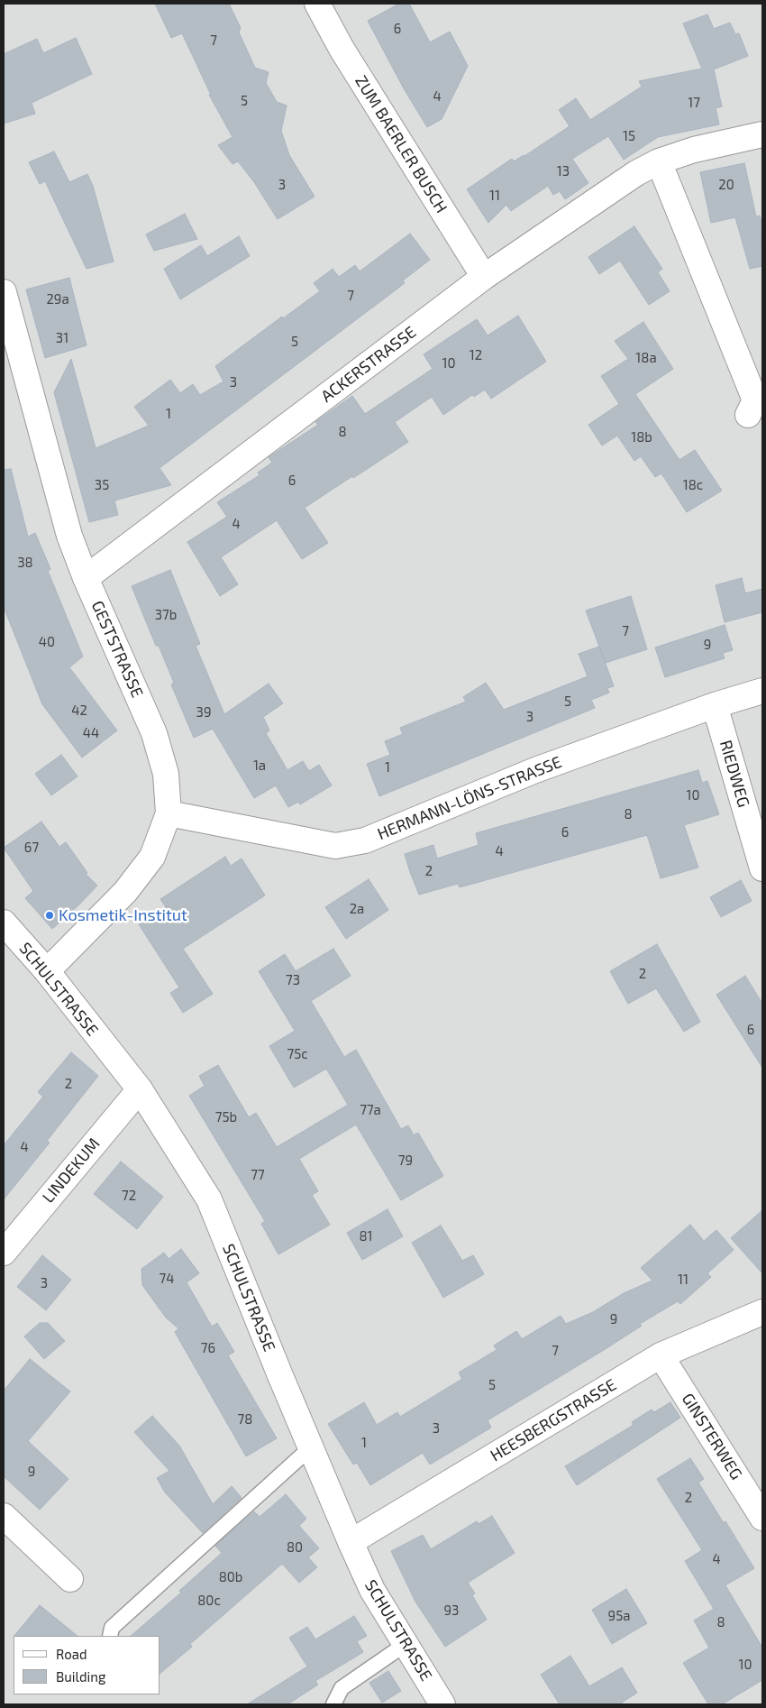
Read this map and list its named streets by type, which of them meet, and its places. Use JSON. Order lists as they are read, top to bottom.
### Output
{
  "streets": {
    "street": [
      "ZUM BAERLER BUSCH",
      "ACKERSTRASSE",
      "GESTSTRASSE",
      "RIEDWEG",
      "HERMANN-LÖNS-STRASSE",
      "SCHULSTRASSE",
      "LINDEKUM",
      "HEESBERGSTRASSE",
      "GINSTERWEG"
    ]
  },
  "crossings": [
    ["ZUM BAERLER BUSCH", "ACKERSTRASSE"],
    ["ACKERSTRASSE", "GESTSTRASSE"],
    ["GESTSTRASSE", "HERMANN-LÖNS-STRASSE"],
    ["GESTSTRASSE", "SCHULSTRASSE"],
    ["RIEDWEG", "HERMANN-LÖNS-STRASSE"],
    ["SCHULSTRASSE", "LINDEKUM"],
    ["SCHULSTRASSE", "HEESBERGSTRASSE"],
    ["HEESBERGSTRASSE", "GINSTERWEG"]
  ],
  "places": ["Kosmetik-Institut"],
  "house_numbers": [
    "6",
    "7",
    "4",
    "5",
    "17",
    "15",
    "13",
    "3",
    "20",
    "11",
    "7",
    "29a",
    "31",
    "5",
    "12",
    "18a",
    "10",
    "3",
    "1",
    "8",
    "18b",
    "6",
    "35",
    "18c",
    "4",
    "38",
    "37b",
    "7",
    "40",
    "9",
    "5",
    "42",
    "39",
    "3",
    "44",
    "1a",
    "1",
    "10",
    "8",
    "6",
    "67",
    "4",
    "2",
    "2a",
    "2",
    "73",
    "6",
    "75c",
    "2",
    "77a",
    "75b",
    "4",
    "79",
    "77",
    "72",
    "81",
    "74",
    "11",
    "3",
    "9",
    "76",
    "7",
    "5",
    "78",
    "3",
    "1",
    "9",
    "2",
    "80",
    "4",
    "80b",
    "80c",
    "93",
    "95a",
    "8",
    "10"
  ],
  "legend": ["Road", "Building"]
}
